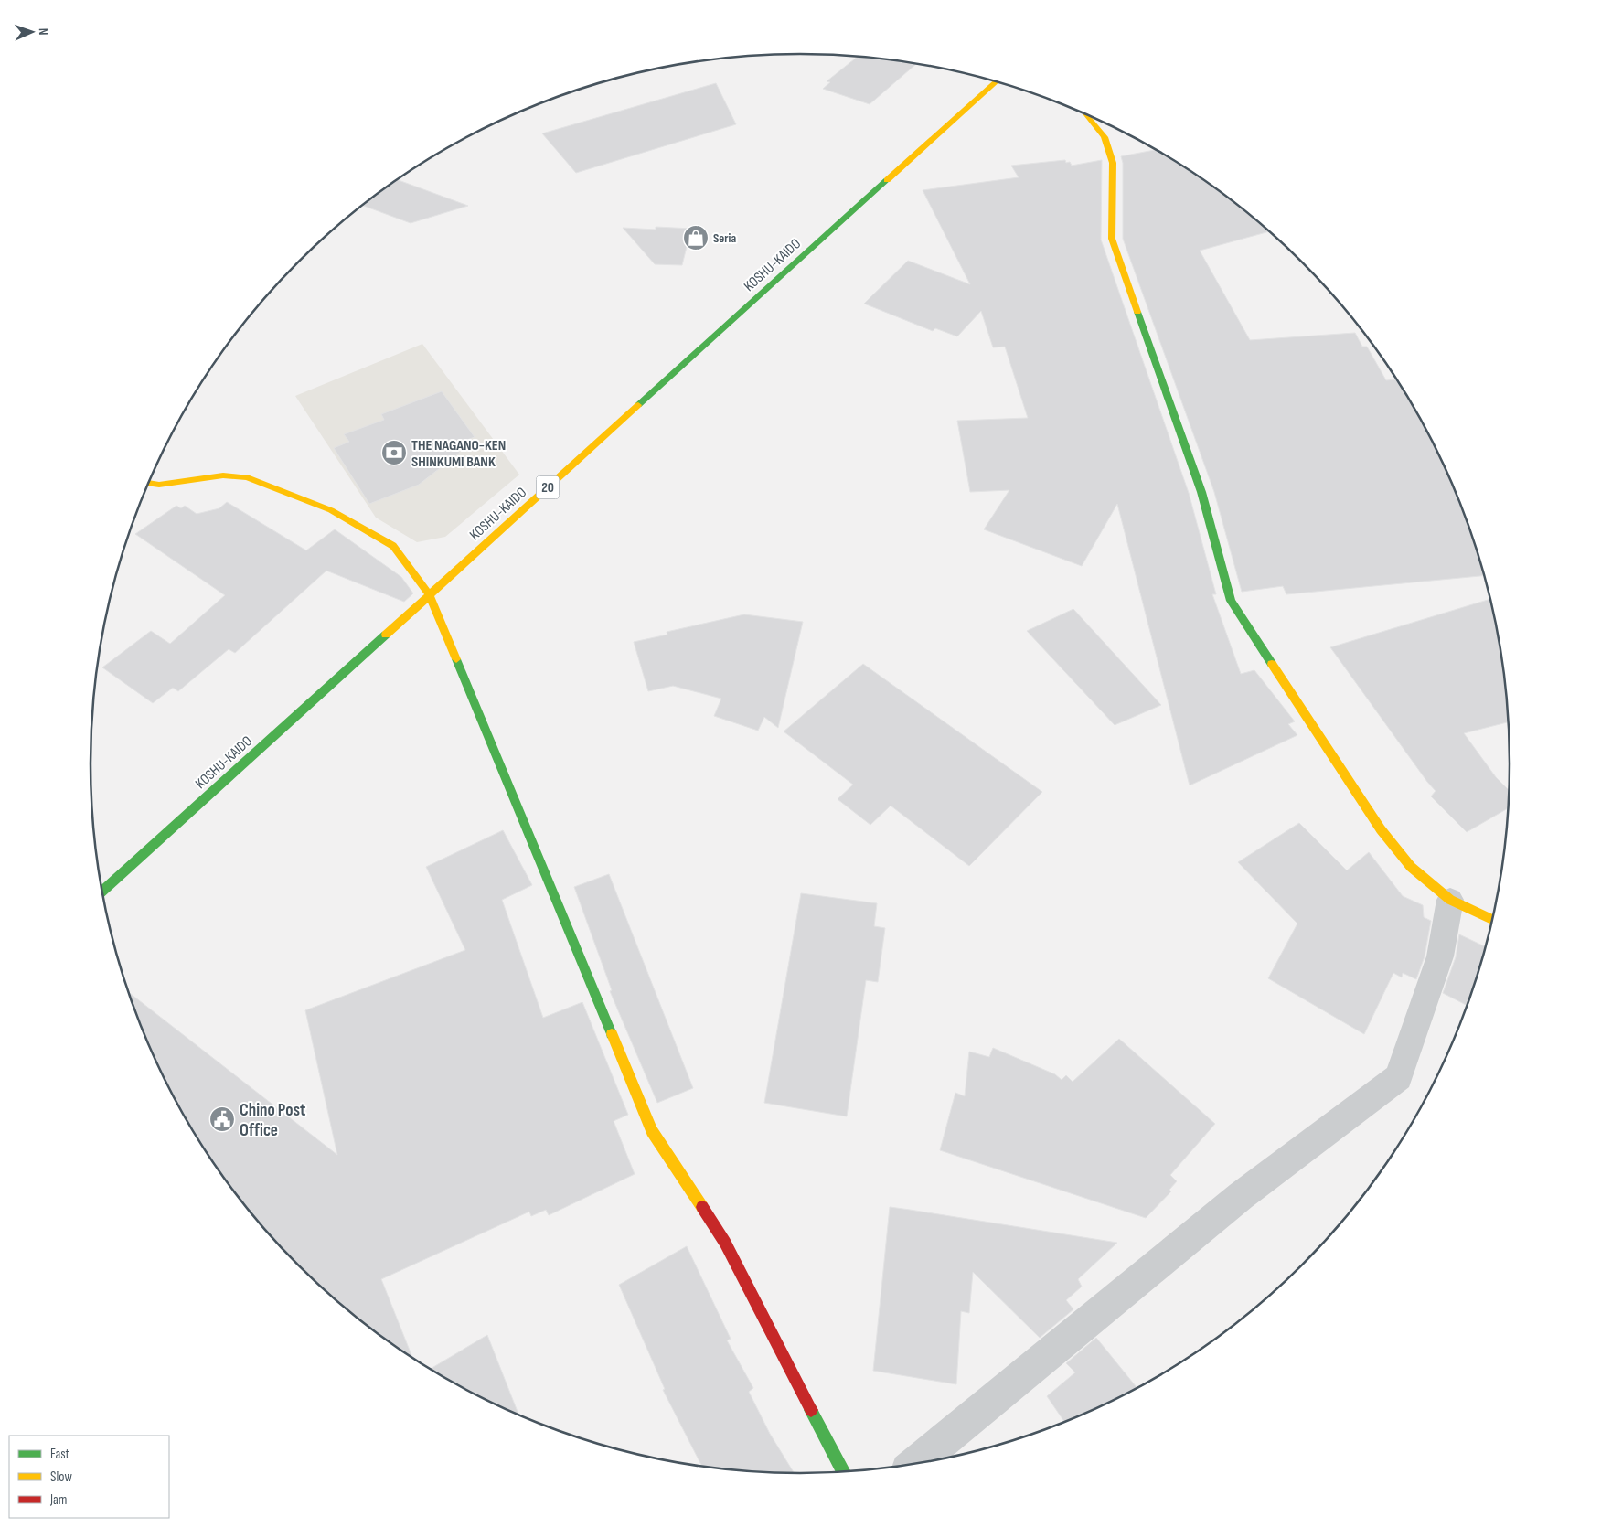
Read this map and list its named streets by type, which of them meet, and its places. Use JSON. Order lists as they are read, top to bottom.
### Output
{
  "streets": {
    "main road": ["KOSHU-KAIDO", "20"]
  },
  "places": {
    "shop": ["Seria"],
    "bank": ["THE NAGANO-KEN SHINKUMI BANK"],
    "public building": ["Chino Post Office"]
  },
  "legend": ["Fast", "Slow", "Jam"],
  "north": "right"
}
